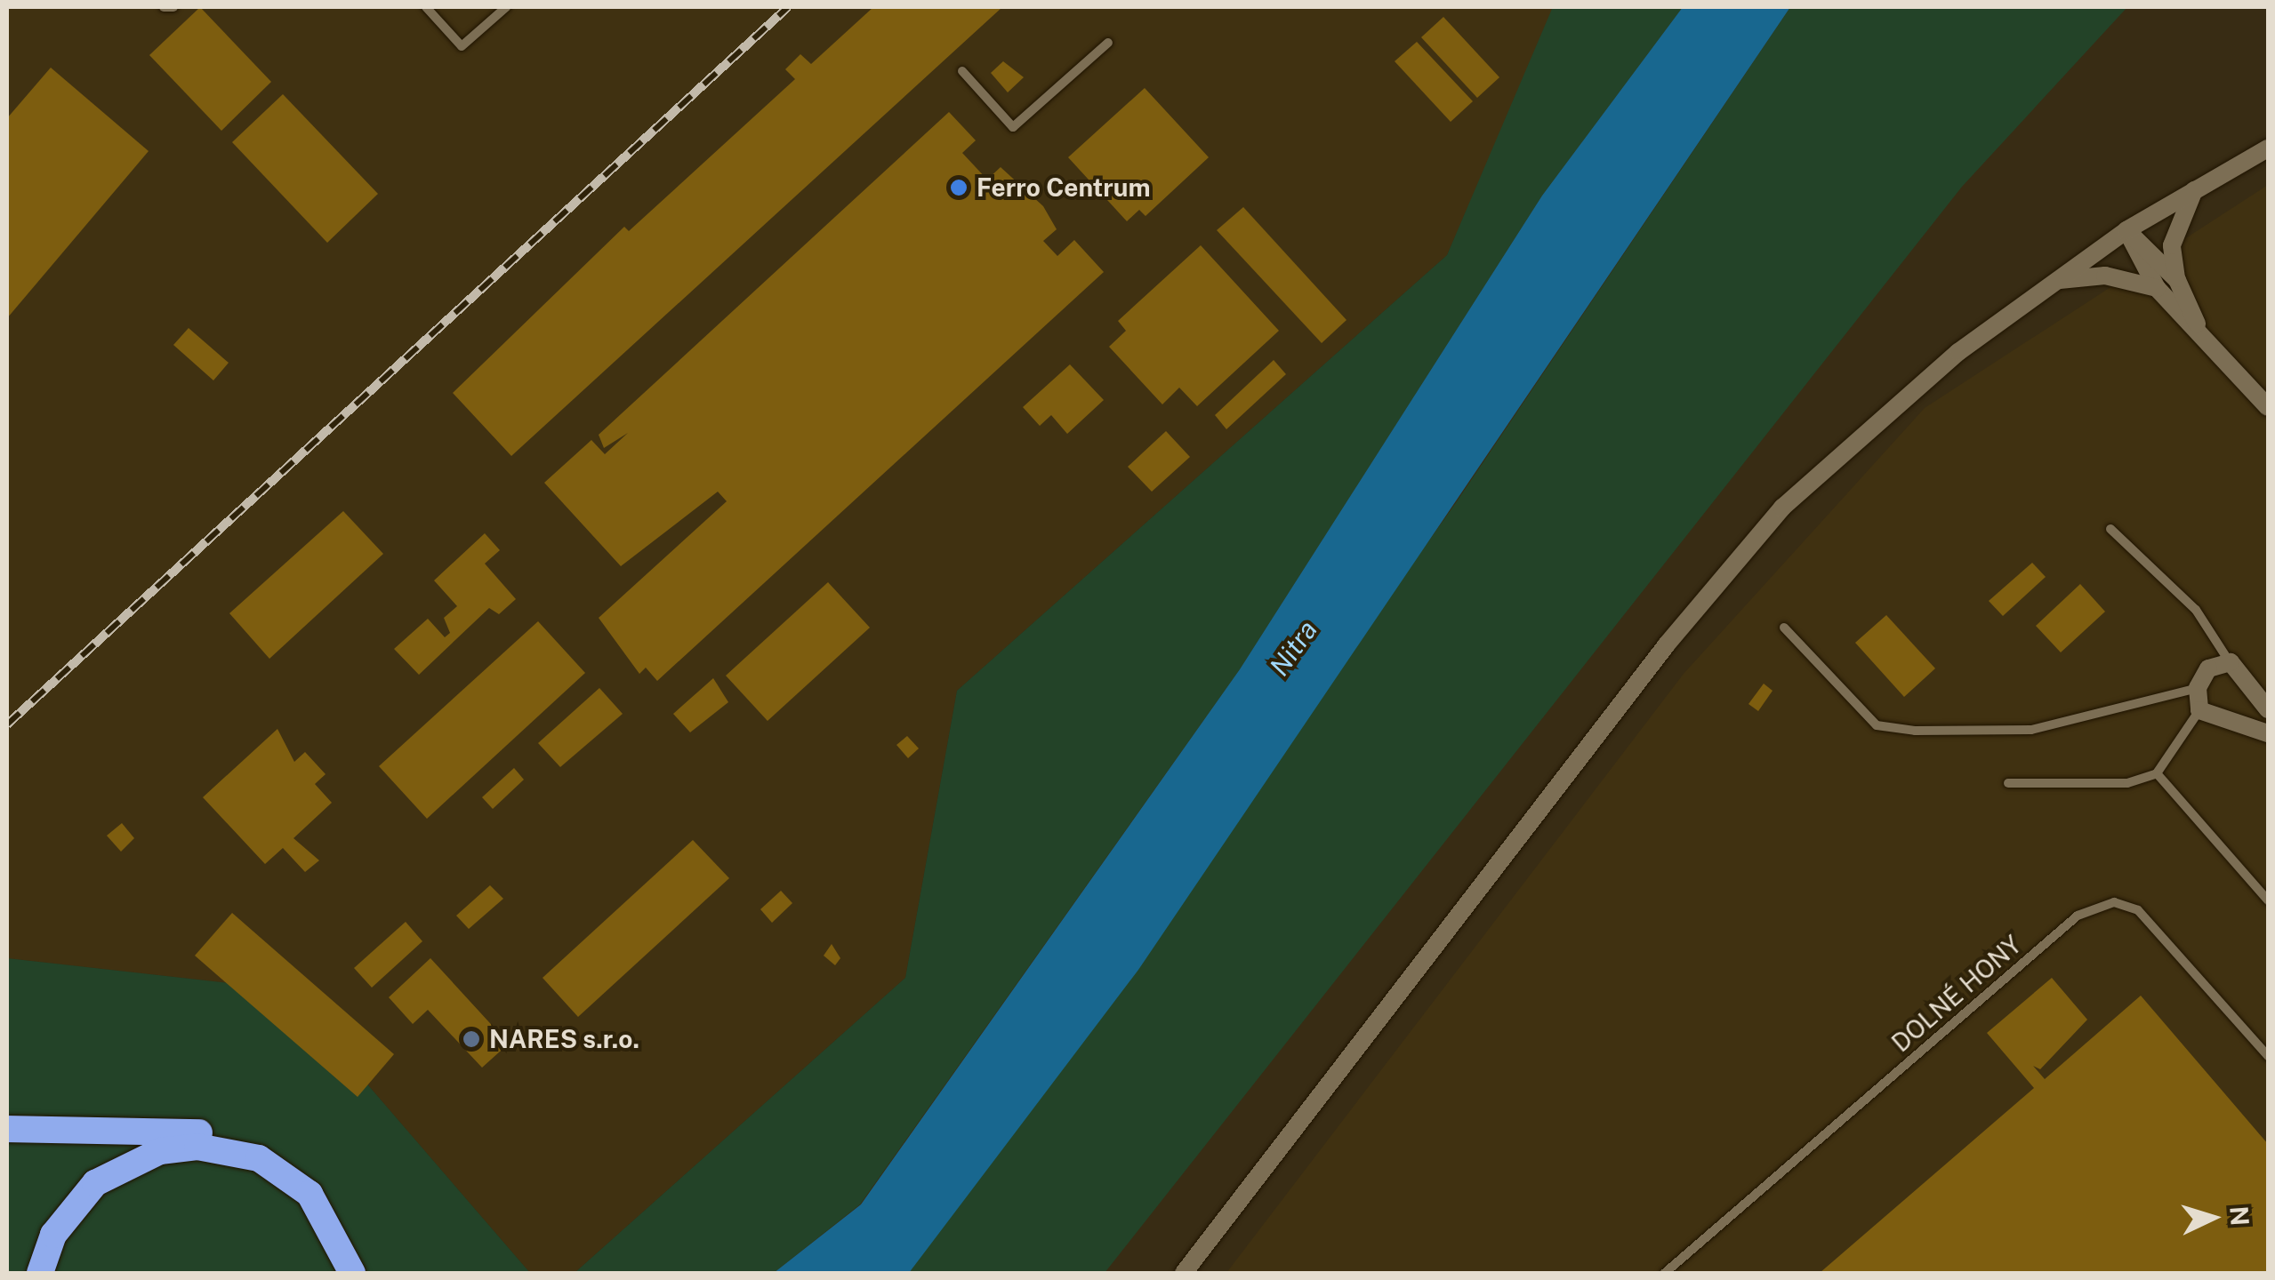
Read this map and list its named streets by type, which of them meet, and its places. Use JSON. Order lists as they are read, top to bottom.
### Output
{
  "streets": {
    "lane": ["DOLNÉ HONY"]
  },
  "water": ["Nitra"],
  "places": ["Ferro Centrum", "NARES s.r.o."],
  "north": "right"
}
